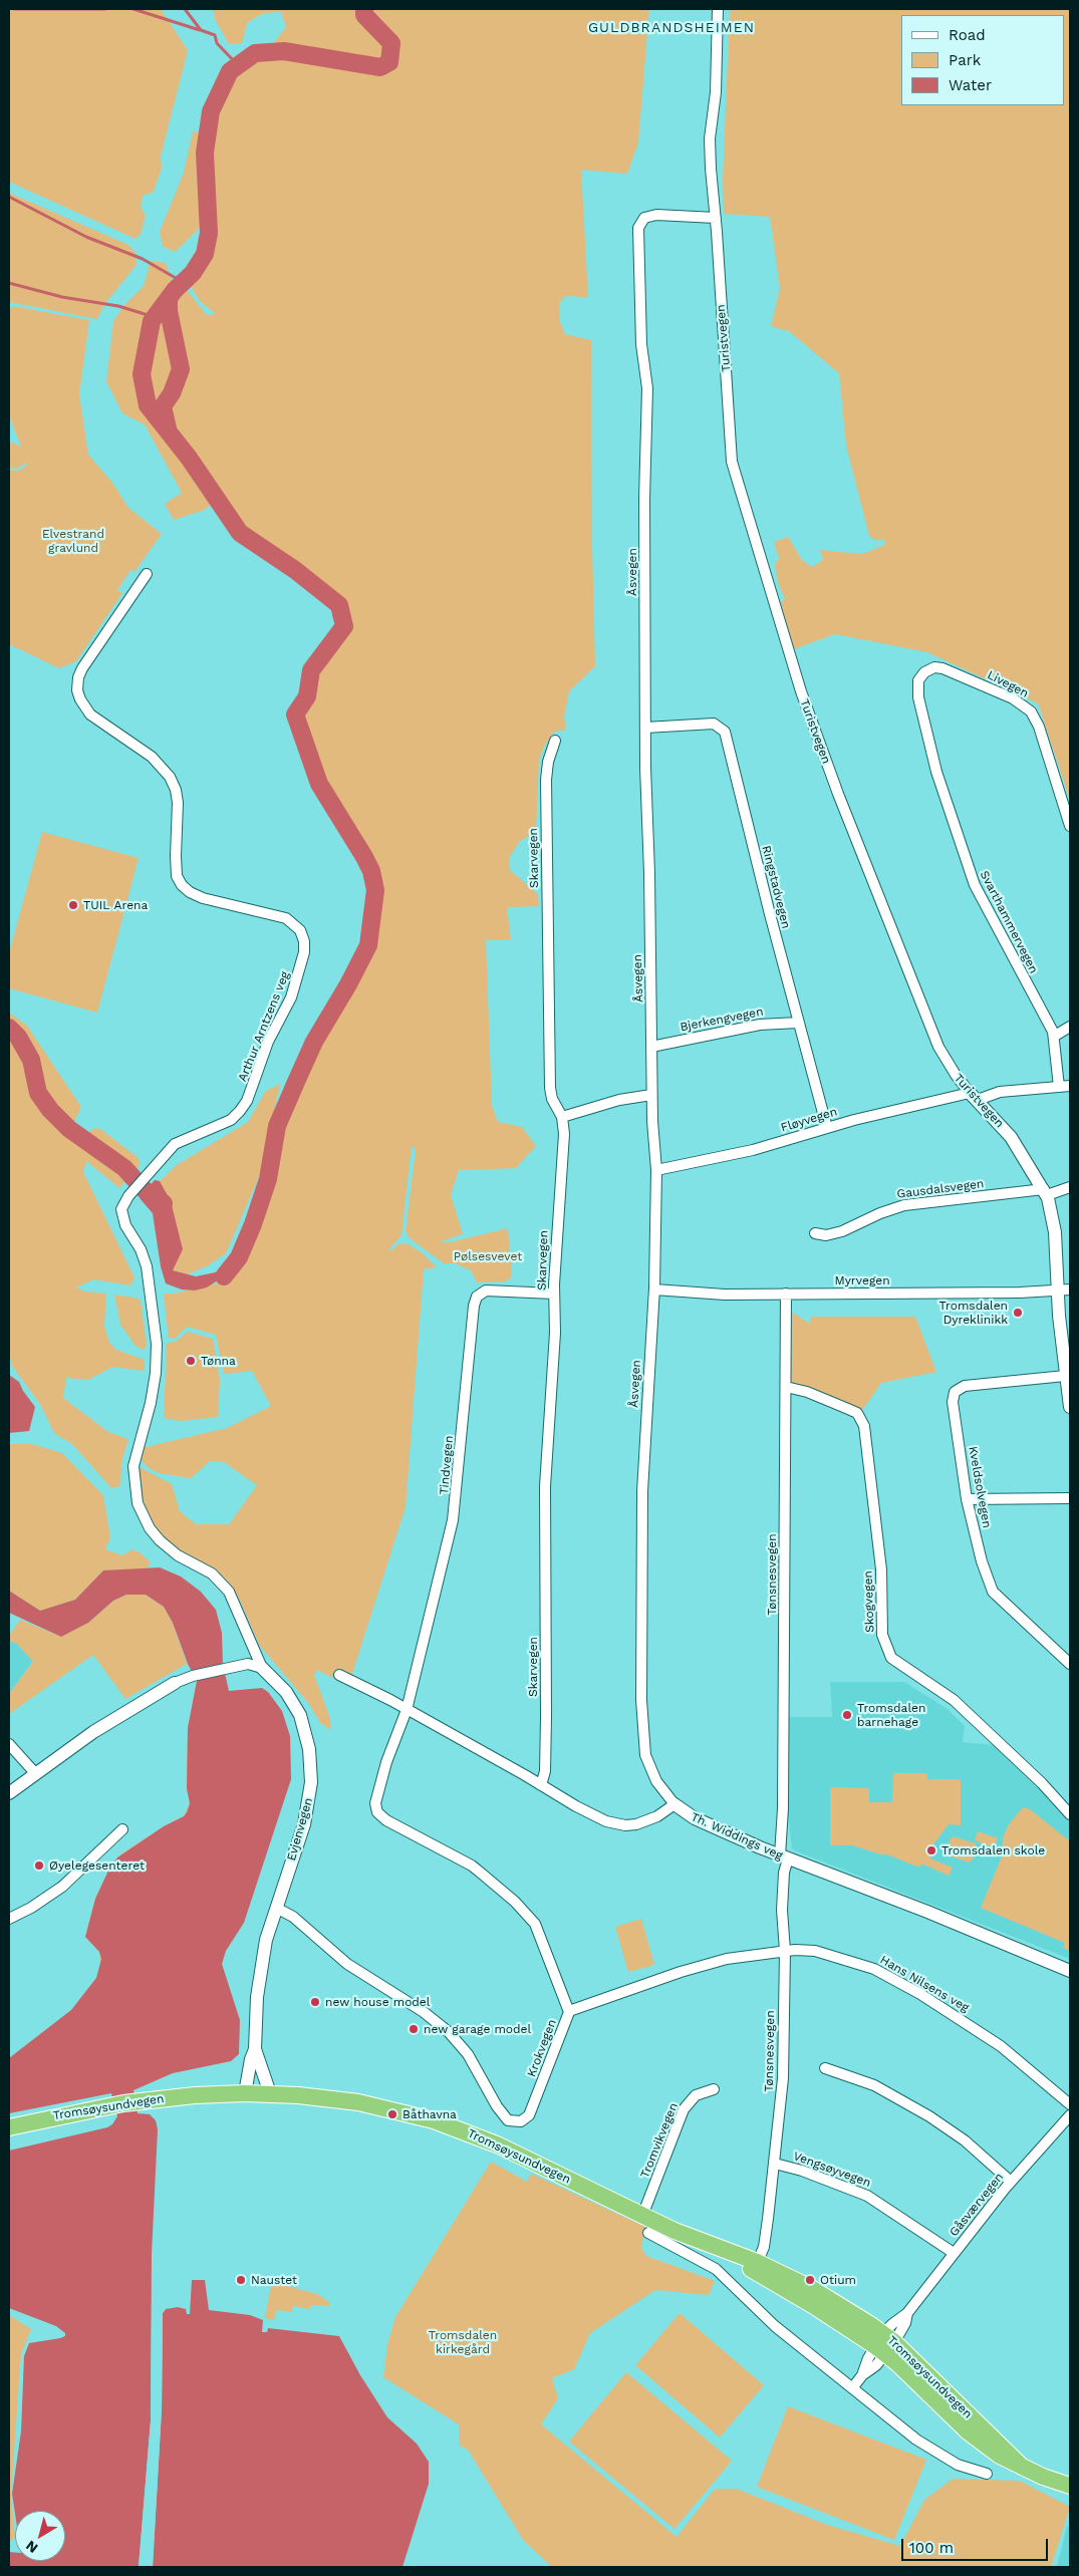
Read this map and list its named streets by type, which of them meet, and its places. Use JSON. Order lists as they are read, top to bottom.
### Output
{
  "streets": {
    "highway": ["Tromsøysundvegen"],
    "street": [
      "Turistvegen",
      "Åsvegen",
      "Livegen",
      "Skarvegen",
      "Ringstadvegen",
      "Svarthammervegen",
      "Bjerkengvegen",
      "Arthur Arntzens veg",
      "Fløyvegen",
      "Gausdalsvegen",
      "Myrvegen",
      "Tindvegen",
      "Kveldsolvegen",
      "Tønsnesvegen",
      "Skogvegen",
      "Evjenvegen",
      "Th. Widdings veg",
      "Hans Nilsens veg",
      "Krokvegen",
      "Tromvikvegen",
      "Vengsøyvegen",
      "Gåsværvegen"
    ]
  },
  "crossings": [
    ["Turistvegen", "Åsvegen"],
    ["Turistvegen", "Fløyvegen"],
    ["Turistvegen", "Gausdalsvegen"],
    ["Turistvegen", "Myrvegen"],
    ["Turistvegen", "Kveldsolvegen"],
    ["Åsvegen", "Ringstadvegen"],
    ["Åsvegen", "Bjerkengvegen"],
    ["Åsvegen", "Fløyvegen"],
    ["Åsvegen", "Myrvegen"],
    ["Åsvegen", "Th. Widdings veg"],
    ["Livegen", "Svarthammervegen"],
    ["Skarvegen", "Tindvegen"],
    ["Ringstadvegen", "Bjerkengvegen"],
    ["Ringstadvegen", "Fløyvegen"],
    ["Svarthammervegen", "Fløyvegen"],
    ["Arthur Arntzens veg", "Evjenvegen"],
    ["Myrvegen", "Tønsnesvegen"],
    ["Tindvegen", "Krokvegen"],
    ["Tønsnesvegen", "Skogvegen"],
    ["Tønsnesvegen", "Th. Widdings veg"],
    ["Tønsnesvegen", "Hans Nilsens veg"],
    ["Tønsnesvegen", "Tromsøysundvegen"],
    ["Tønsnesvegen", "Vengsøyvegen"],
    ["Evjenvegen", "Krokvegen"],
    ["Evjenvegen", "Tromsøysundvegen"],
    ["Hans Nilsens veg", "Krokvegen"],
    ["Tromsøysundvegen", "Tromvikvegen"],
    ["Tromsøysundvegen", "Gåsværvegen"],
    ["Vengsøyvegen", "Gåsværvegen"]
  ],
  "districts": ["GULDBRANDSHEIMEN"],
  "parks": ["Elvestrand gravlund", "Pølsesvevet", "Tromsdalen kirkegård"],
  "places": [
    "TUIL Arena",
    "Tromsdalen Dyreklinikk",
    "Tønna",
    "Tromsdalen barnehage",
    "Tromsdalen skole",
    "Øyelegesenteret",
    "new house model",
    "new garage model",
    "Båthavna",
    "Naustet",
    "Otium"
  ],
  "legend": ["Road", "Park", "Water"],
  "scale_bar": "100 m",
  "north": "bottom left"
}
